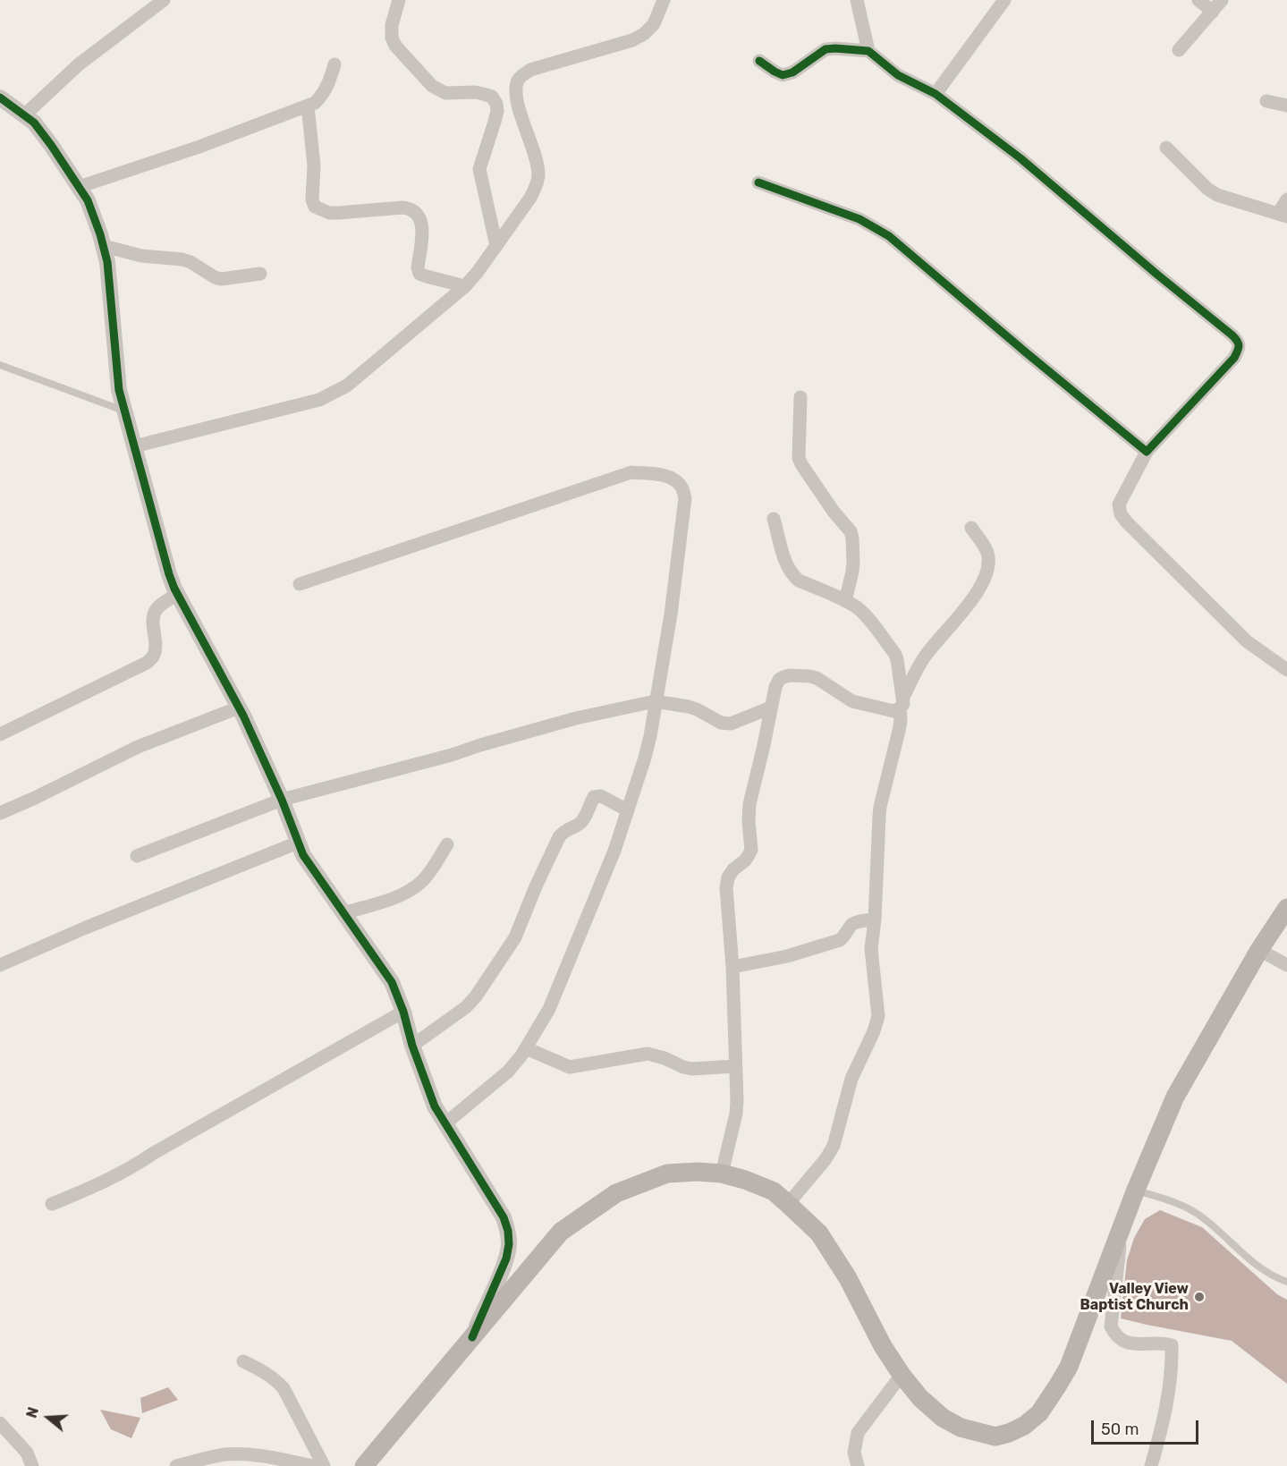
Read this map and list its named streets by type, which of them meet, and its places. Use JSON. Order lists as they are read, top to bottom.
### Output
{
  "places": ["Valley View Baptist Church"],
  "scale_bar": "50 m",
  "north": "left"
}
